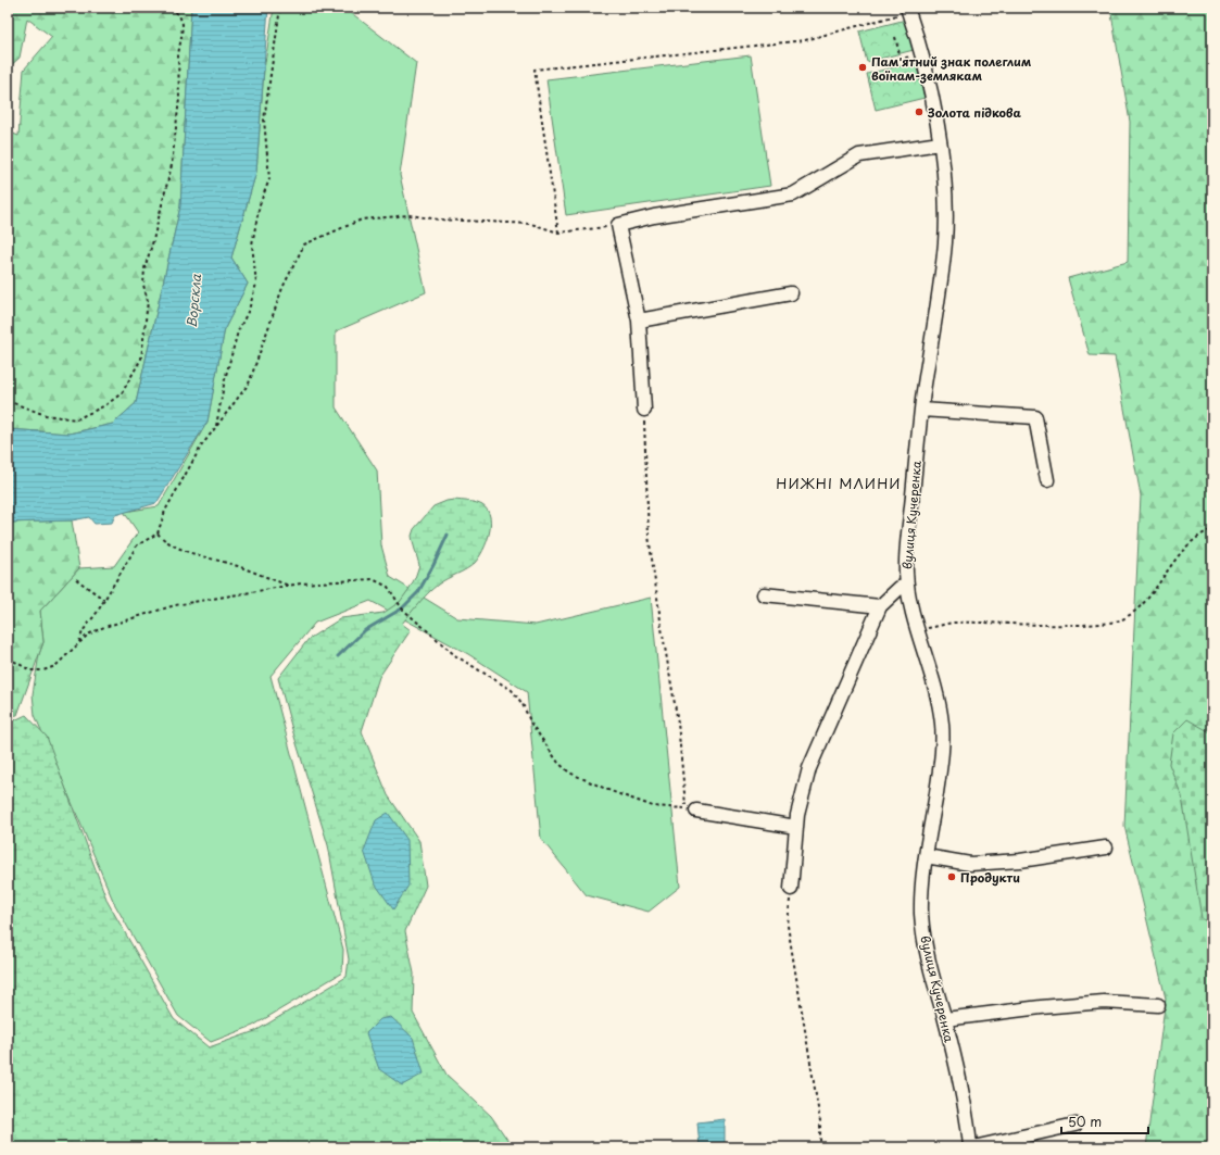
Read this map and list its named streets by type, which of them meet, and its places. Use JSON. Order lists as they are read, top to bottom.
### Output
{
  "streets": {
    "street": ["вулиця Кучеренка"]
  },
  "districts": ["НИЖНІ МЛИНИ"],
  "water": ["Ворскла"],
  "places": ["Пам'ятний знак полеглим воїнам-землякам", "Золота підкова", "Продукти"],
  "scale_bar": "50 m"
}
